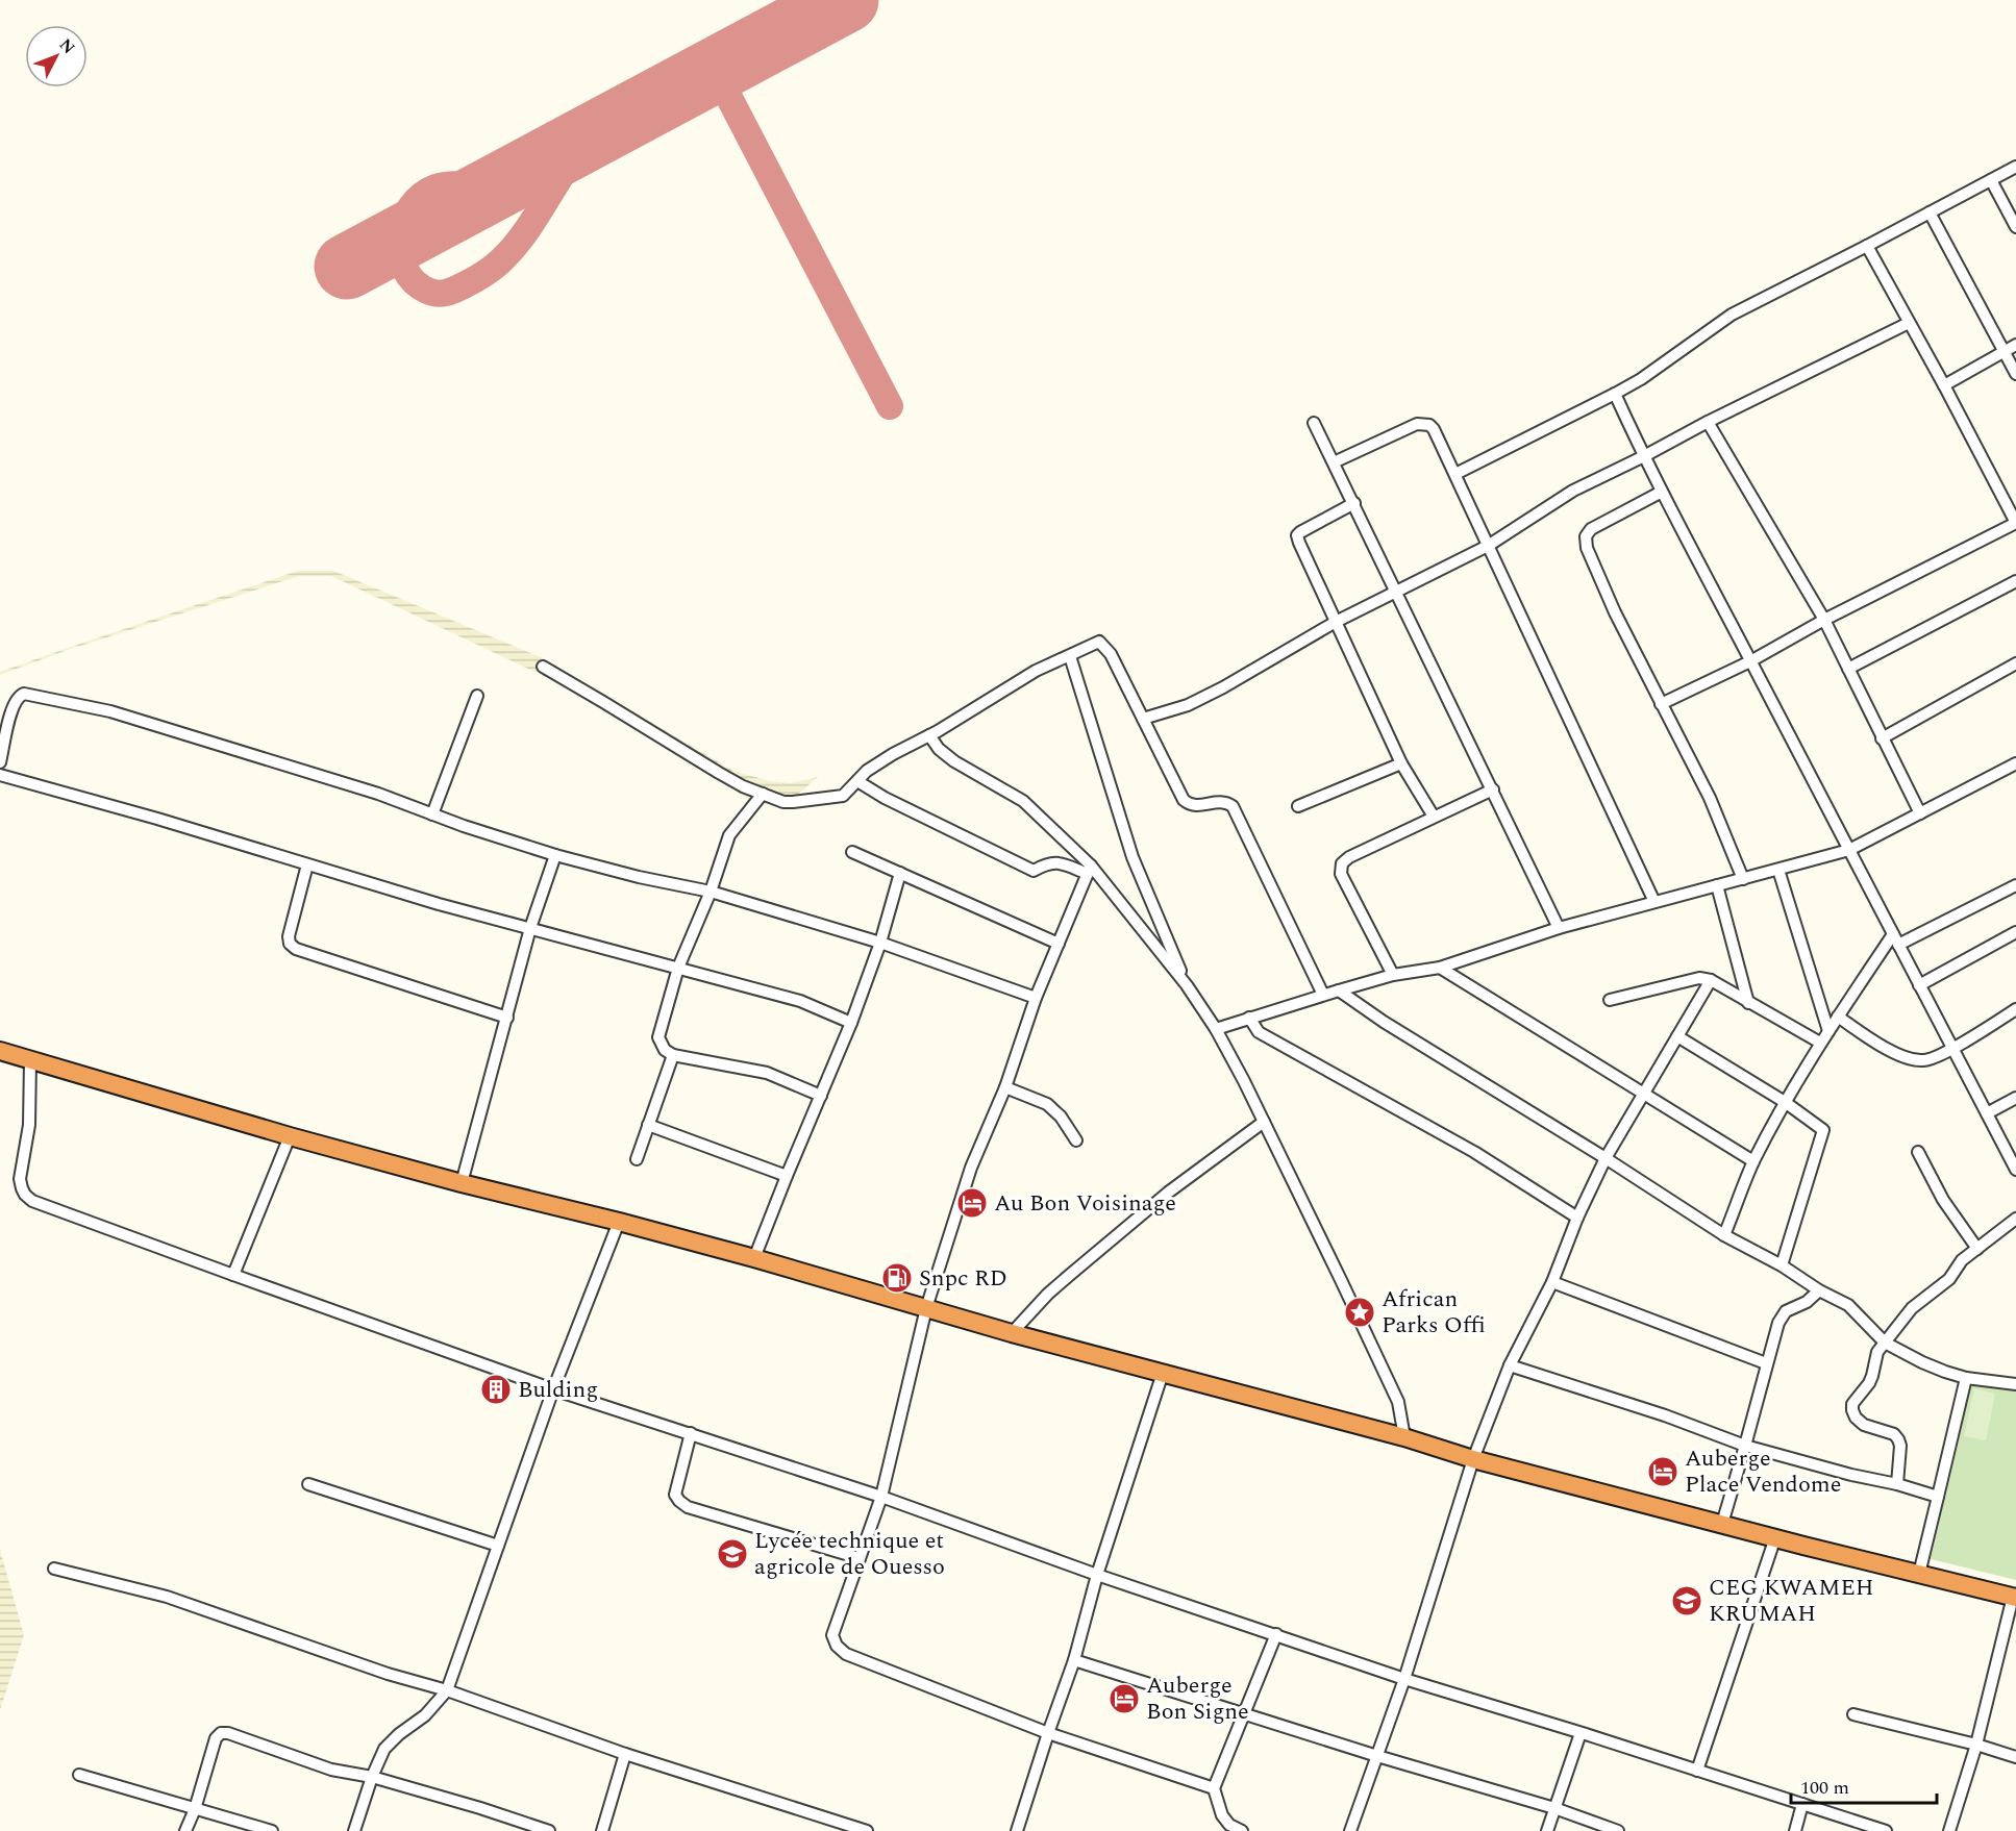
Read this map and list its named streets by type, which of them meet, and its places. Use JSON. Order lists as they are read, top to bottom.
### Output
{
  "places": {
    "hotel": ["Au Bon Voisinage", "Auberge Place Vendome", "Auberge Bon Signe"],
    "fuel station": ["Snpc RD"],
    "place": ["African Parks Offi"],
    "building": ["Bulding"],
    "school or university": ["Lycée technique et agricole de Ouesso", "CEG KWAMEH KRUMAH"]
  },
  "scale_bar": "100 m",
  "north": "top right"
}
